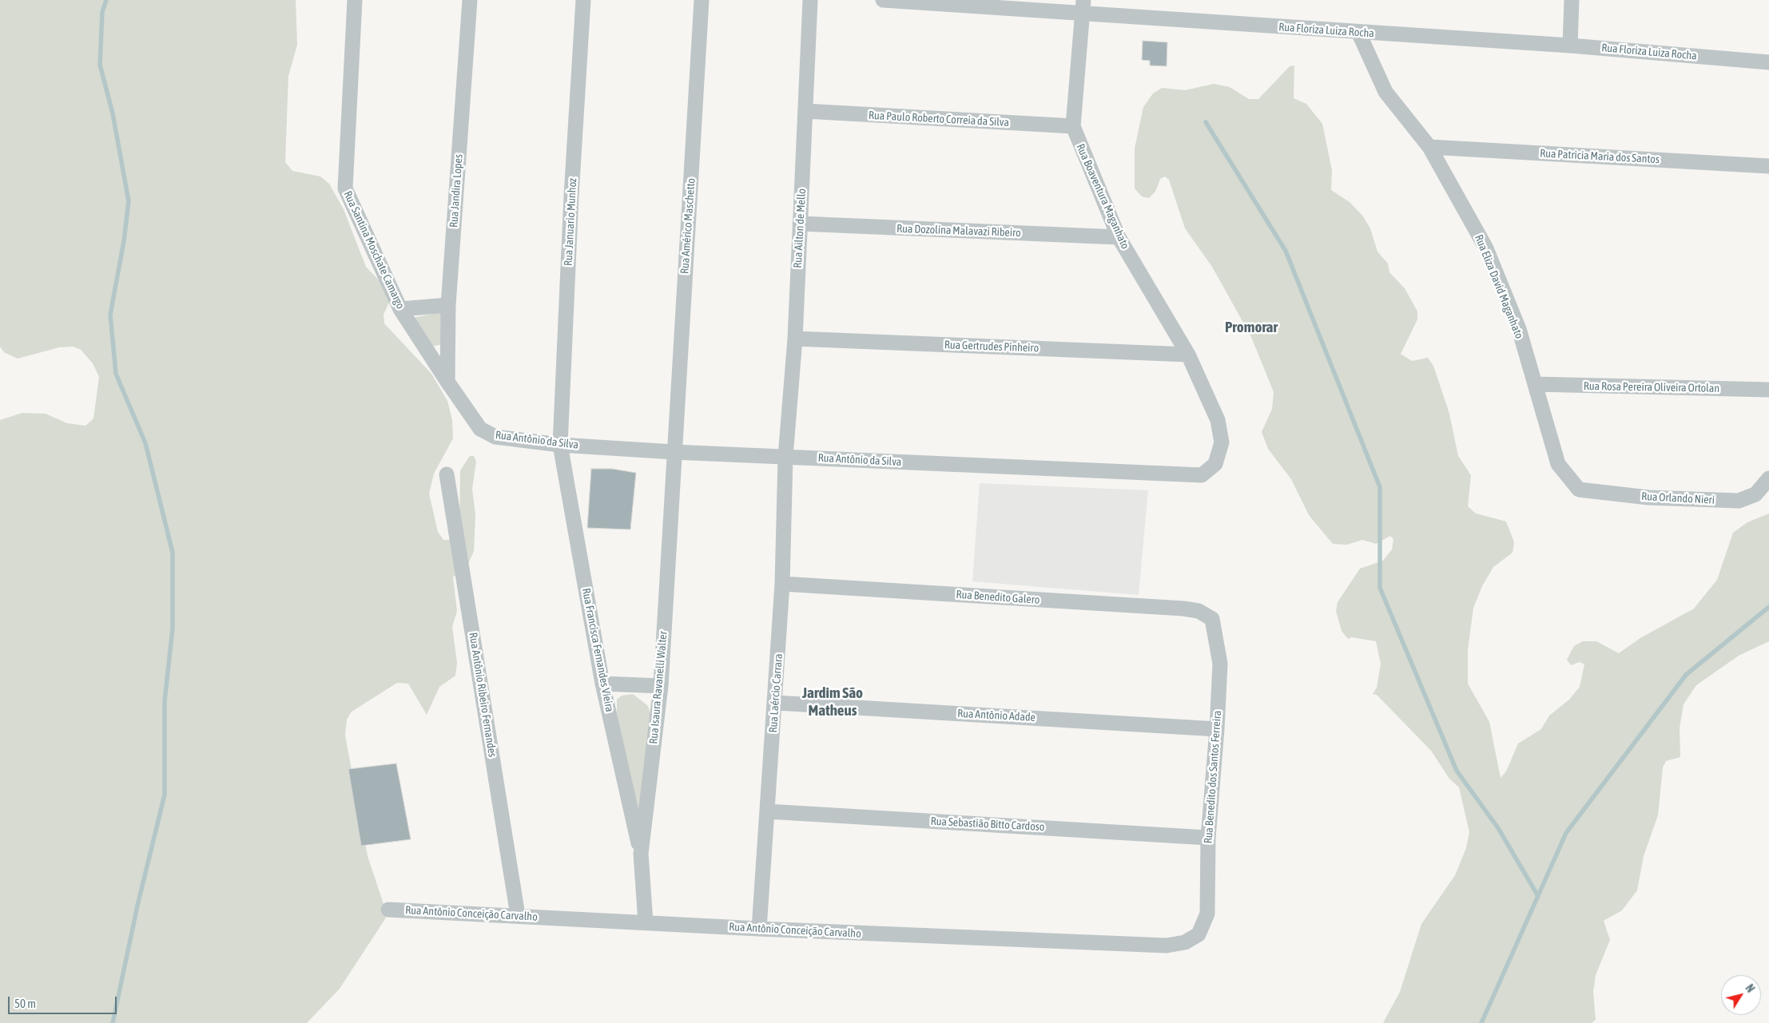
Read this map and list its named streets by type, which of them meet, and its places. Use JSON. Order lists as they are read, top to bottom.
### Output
{
  "streets": {
    "street": [
      "Rua Floriza Luiza Rocha",
      "Rua Paulo Roberto Correia da Silva",
      "Rua Patricia Maria dos Santos",
      "Rua Jandira Lopes",
      "Rua Boaventura Maganhato",
      "Rua Januario Munhoz",
      "Rua Américo Maschetto",
      "Rua Ailton de Mello",
      "Rua Dozolina Malavazi Ribeiro",
      "Rua Santina Moschate Camargo",
      "Rua Eliza David Maganhato",
      "Rua Gertrudes Pinheiro",
      "Rua Rosa Pereira Oliveira Ortolan",
      "Rua Antônio da Silva",
      "Rua Orlando Nieri",
      "Rua Benedito Galero",
      "Rua Francisca Fernandes Vieira",
      "Rua Isaura Ravanelli Walter",
      "Rua Laércio Carrara",
      "Rua Antônio Ribeiro Fernandes",
      "Rua Antônio Adade",
      "Rua Benedito dos Santos Ferreira",
      "Rua Sebastião Bitto Cardoso",
      "Rua Antônio Conceição Carvalho"
    ]
  },
  "crossings": [
    ["Rua Floriza Luiza Rocha", "Rua Boaventura Maganhato"],
    ["Rua Floriza Luiza Rocha", "Rua Eliza David Maganhato"],
    ["Rua Paulo Roberto Correia da Silva", "Rua Boaventura Maganhato"],
    ["Rua Paulo Roberto Correia da Silva", "Rua Ailton de Mello"],
    ["Rua Patricia Maria dos Santos", "Rua Eliza David Maganhato"],
    ["Rua Jandira Lopes", "Rua Santina Moschate Camargo"],
    ["Rua Boaventura Maganhato", "Rua Dozolina Malavazi Ribeiro"],
    ["Rua Boaventura Maganhato", "Rua Gertrudes Pinheiro"],
    ["Rua Boaventura Maganhato", "Rua Antônio da Silva"],
    ["Rua Januario Munhoz", "Rua Antônio da Silva"],
    ["Rua Januario Munhoz", "Rua Francisca Fernandes Vieira"],
    ["Rua Américo Maschetto", "Rua Antônio da Silva"],
    ["Rua Américo Maschetto", "Rua Isaura Ravanelli Walter"],
    ["Rua Ailton de Mello", "Rua Dozolina Malavazi Ribeiro"],
    ["Rua Ailton de Mello", "Rua Gertrudes Pinheiro"],
    ["Rua Ailton de Mello", "Rua Antônio da Silva"],
    ["Rua Ailton de Mello", "Rua Laércio Carrara"],
    ["Rua Santina Moschate Camargo", "Rua Antônio da Silva"],
    ["Rua Eliza David Maganhato", "Rua Rosa Pereira Oliveira Ortolan"],
    ["Rua Eliza David Maganhato", "Rua Orlando Nieri"],
    ["Rua Antônio da Silva", "Rua Francisca Fernandes Vieira"],
    ["Rua Antônio da Silva", "Rua Isaura Ravanelli Walter"],
    ["Rua Antônio da Silva", "Rua Laércio Carrara"],
    ["Rua Benedito Galero", "Rua Laércio Carrara"],
    ["Rua Benedito Galero", "Rua Benedito dos Santos Ferreira"],
    ["Rua Francisca Fernandes Vieira", "Rua Isaura Ravanelli Walter"],
    ["Rua Isaura Ravanelli Walter", "Rua Antônio Conceição Carvalho"],
    ["Rua Laércio Carrara", "Rua Antônio Adade"],
    ["Rua Laércio Carrara", "Rua Sebastião Bitto Cardoso"],
    ["Rua Laércio Carrara", "Rua Antônio Conceição Carvalho"],
    ["Rua Antônio Ribeiro Fernandes", "Rua Antônio Conceição Carvalho"],
    ["Rua Antônio Adade", "Rua Benedito dos Santos Ferreira"],
    ["Rua Benedito dos Santos Ferreira", "Rua Sebastião Bitto Cardoso"],
    ["Rua Benedito dos Santos Ferreira", "Rua Antônio Conceição Carvalho"]
  ],
  "districts": ["Promorar", "Jardim São Matheus"],
  "scale_bar": "50 m",
  "north": "top right"
}
